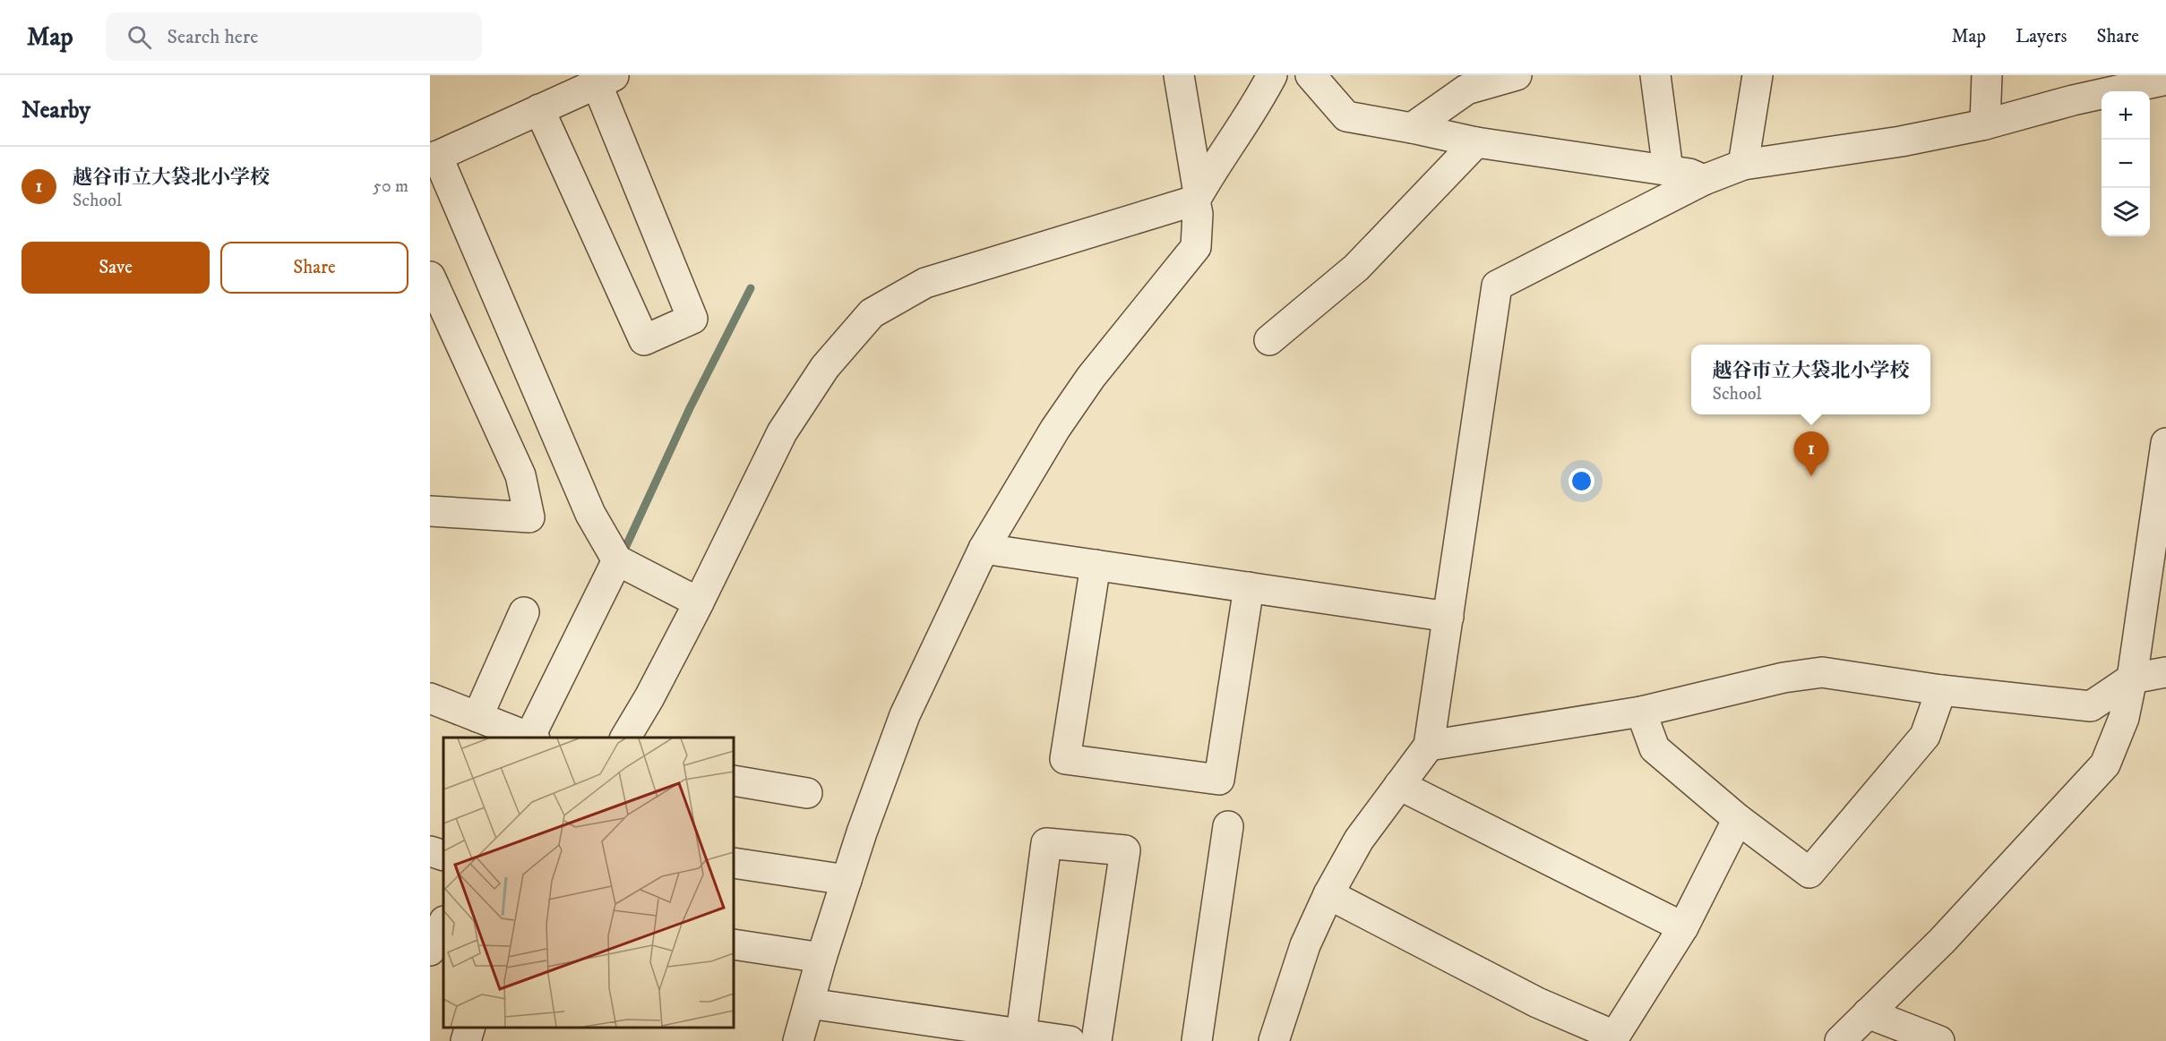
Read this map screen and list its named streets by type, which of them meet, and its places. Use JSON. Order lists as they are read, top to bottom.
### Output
{
  "page": {
    "header": "Map",
    "search": "Search here",
    "nav": ["Map", "Layers", "Share"],
    "heading": "Nearby",
    "map_buttons": ["+", "−"],
    "list": [
      {
        "mark": "1",
        "name": "越谷市立大袋北小学校",
        "note": "School",
        "value": "50 m"
      }
    ],
    "buttons": ["Save", "Share"],
    "popup": ["越谷市立大袋北小学校", "School"],
    "pins": "1"
  }
}
